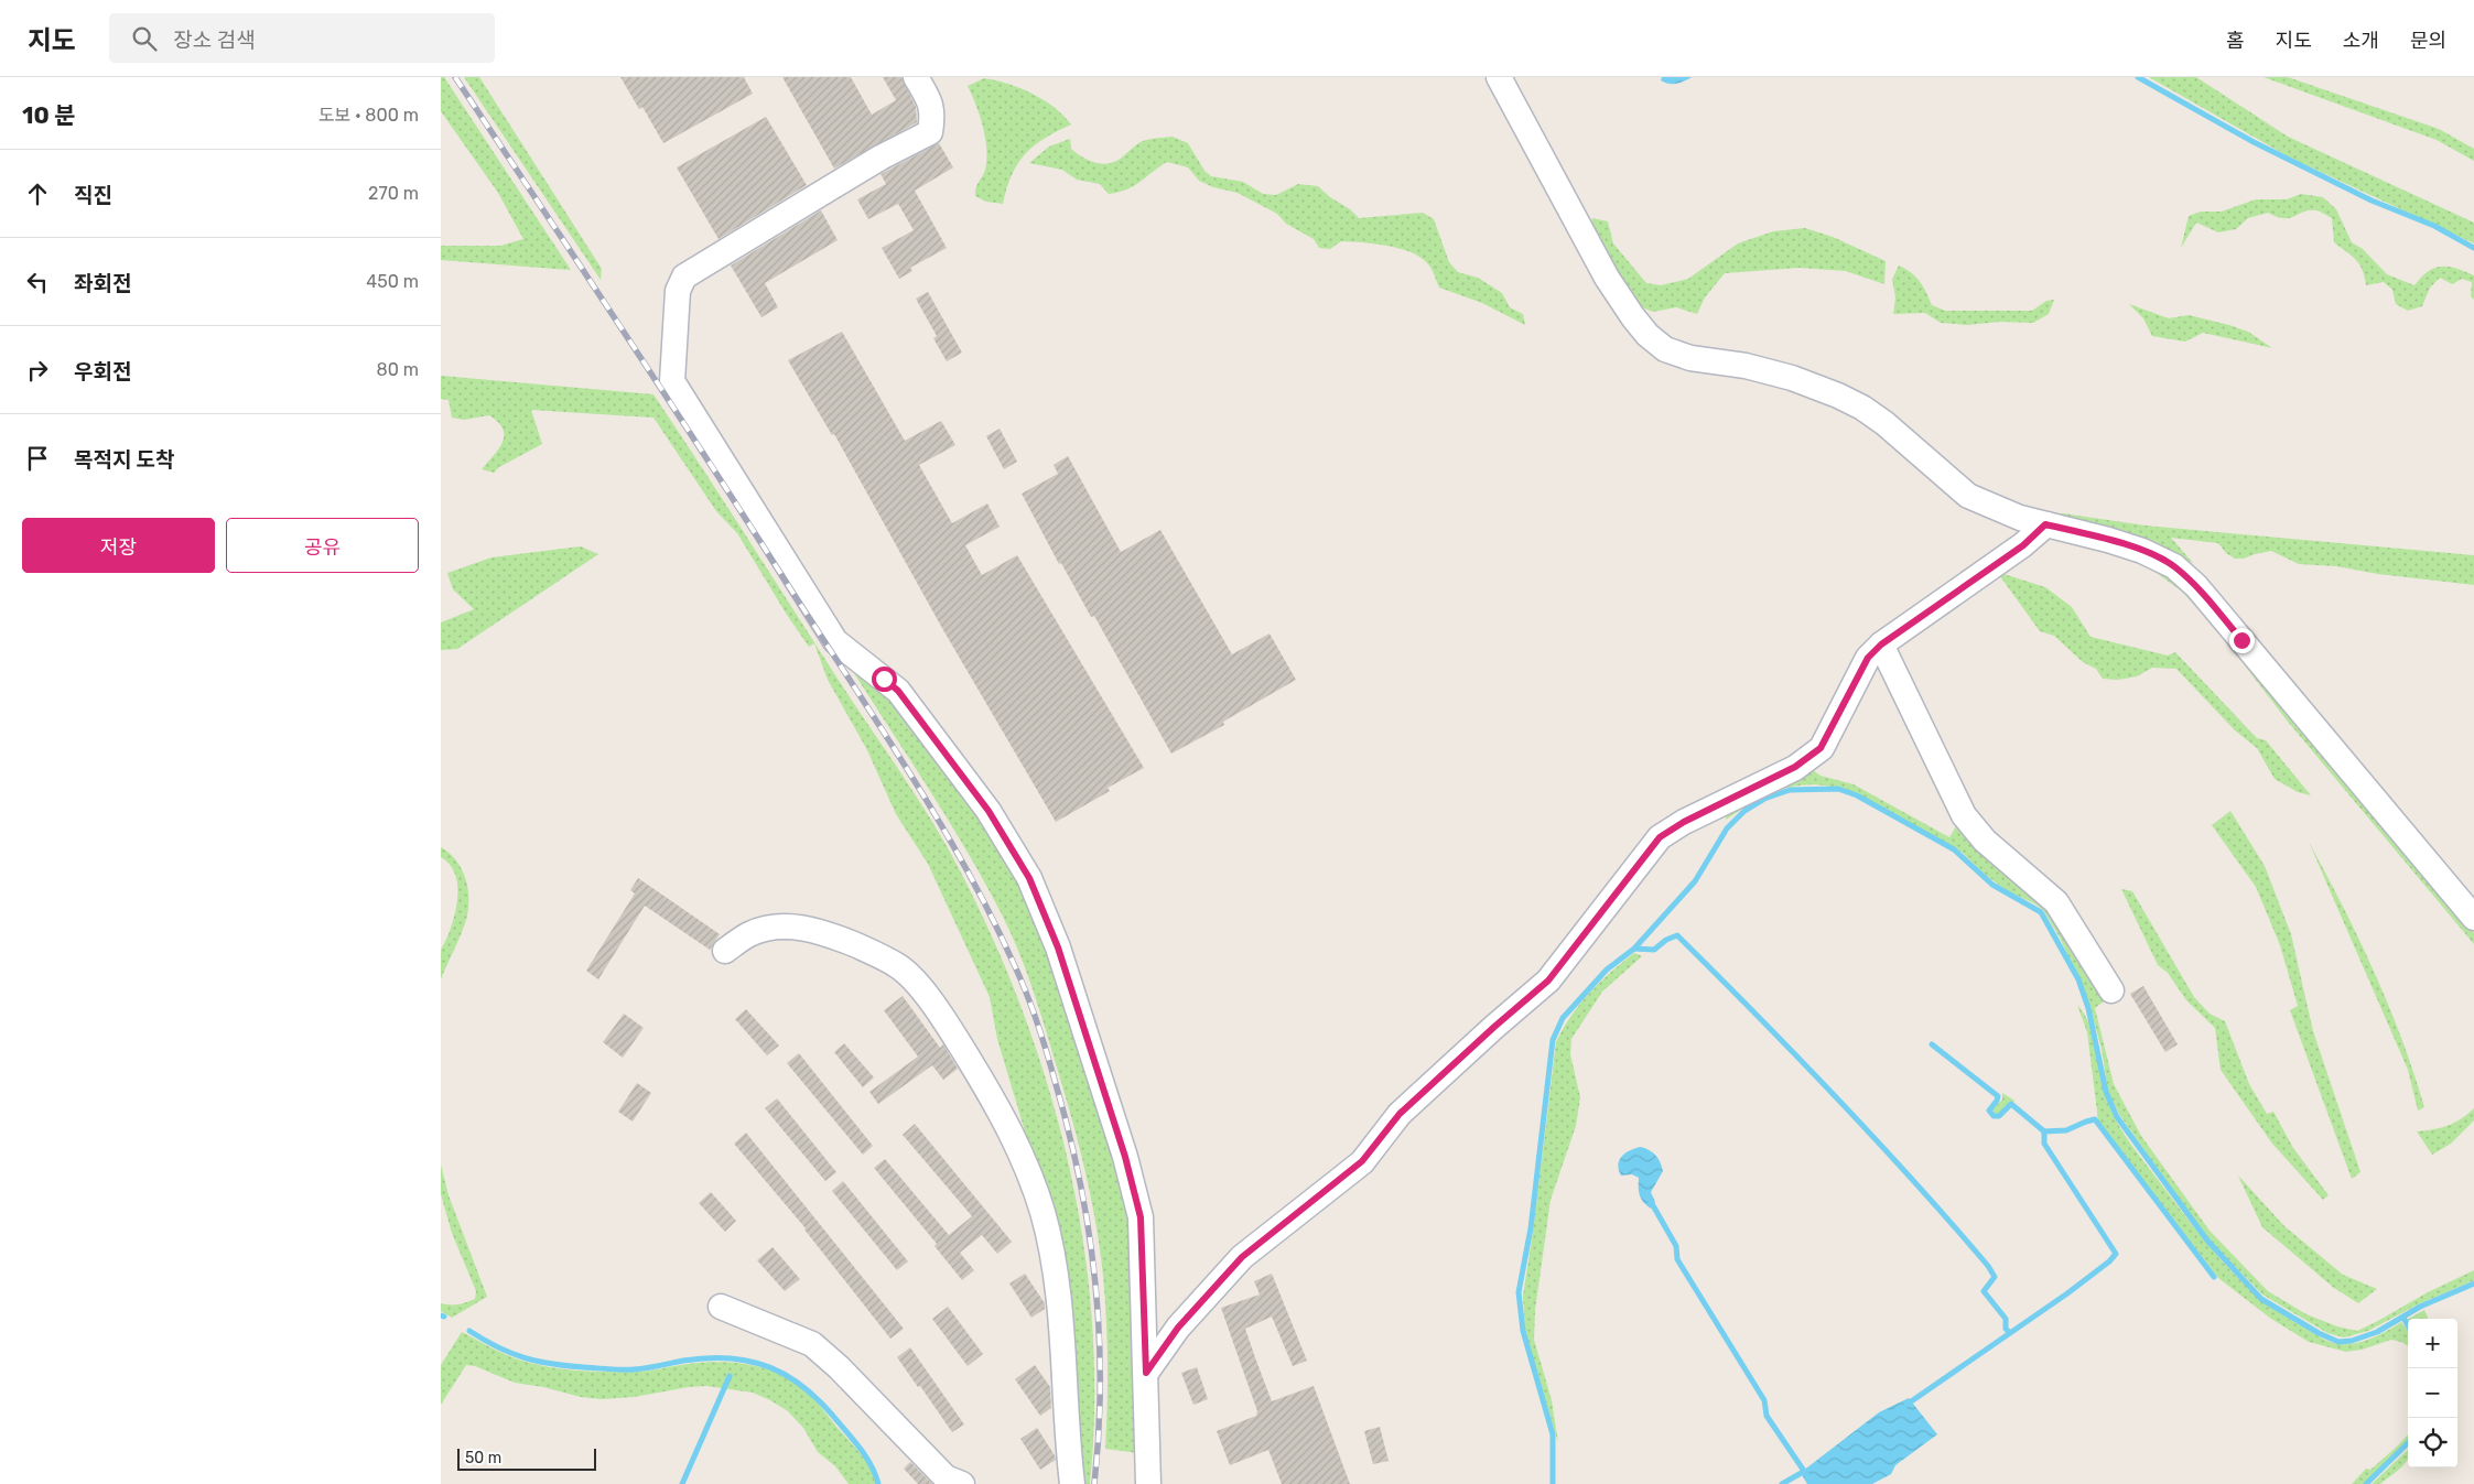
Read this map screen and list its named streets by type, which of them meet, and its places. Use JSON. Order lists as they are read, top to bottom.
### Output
{
  "scale_bar": "50 m",
  "page": {
    "header": "지도",
    "search": "장소 검색",
    "nav": [
      "홈",
      "지도",
      "소개",
      "문의"
    ],
    "heading": ["10 분", "도보 · 800 m"],
    "list": [
      ["직진", "270 m"],
      ["좌회전", "450 m"],
      ["우회전", "80 m"],
      "목적지 도착"
    ],
    "buttons": ["저장", "공유"],
    "map_buttons": ["+", "−"],
    "scale": "50 m"
  }
}
